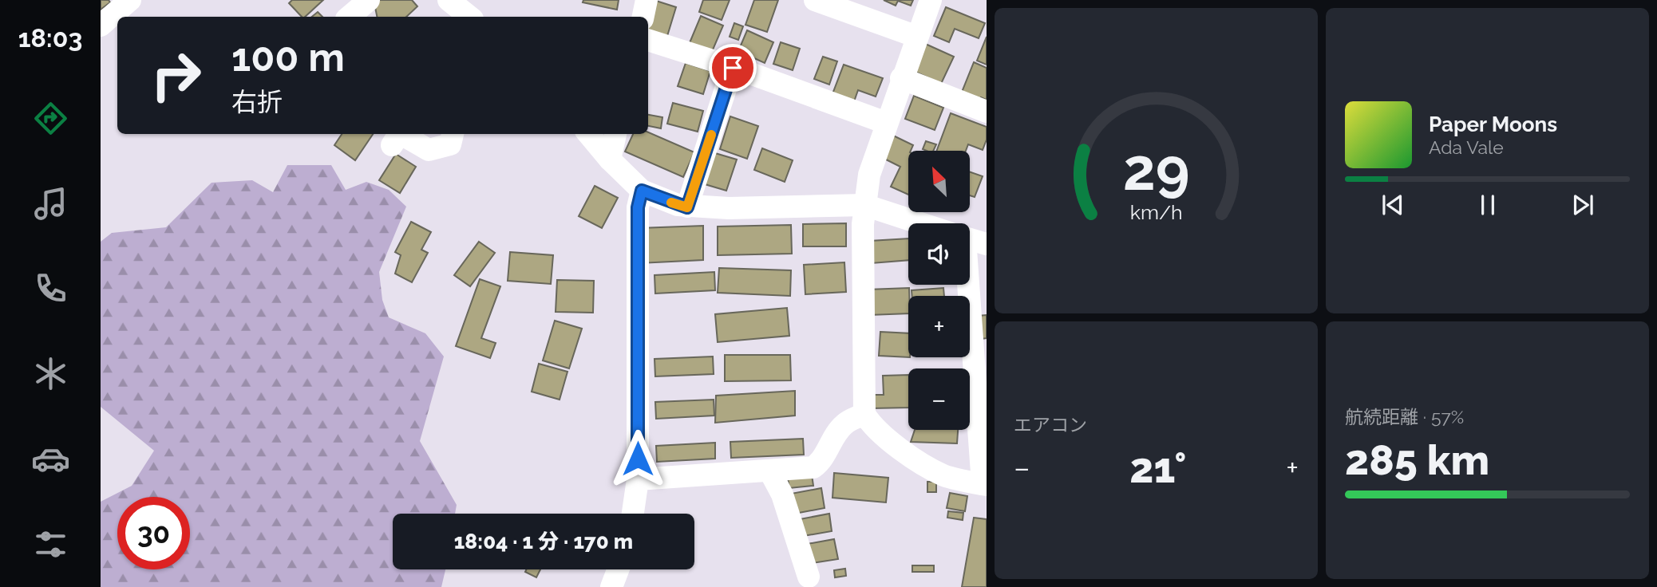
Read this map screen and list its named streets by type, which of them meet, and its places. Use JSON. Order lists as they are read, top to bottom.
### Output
{
  "north": "top left",
  "page": {
    "tabs": "18:03",
    "turn": ["100 m", "右折"],
    "song": ["Paper Moons", "Ada Vale"],
    "map_buttons": ["+", "−"],
    "tile": [
      "エアコン",
      ["航続距離 · 57%", "285 km"]
    ],
    "heat": ["−", "21°", "+"],
    "limit": "30",
    "trip": "18:04 · 1 分 · 170 m",
    "gauge": ["29", "km/h"]
  }
}
